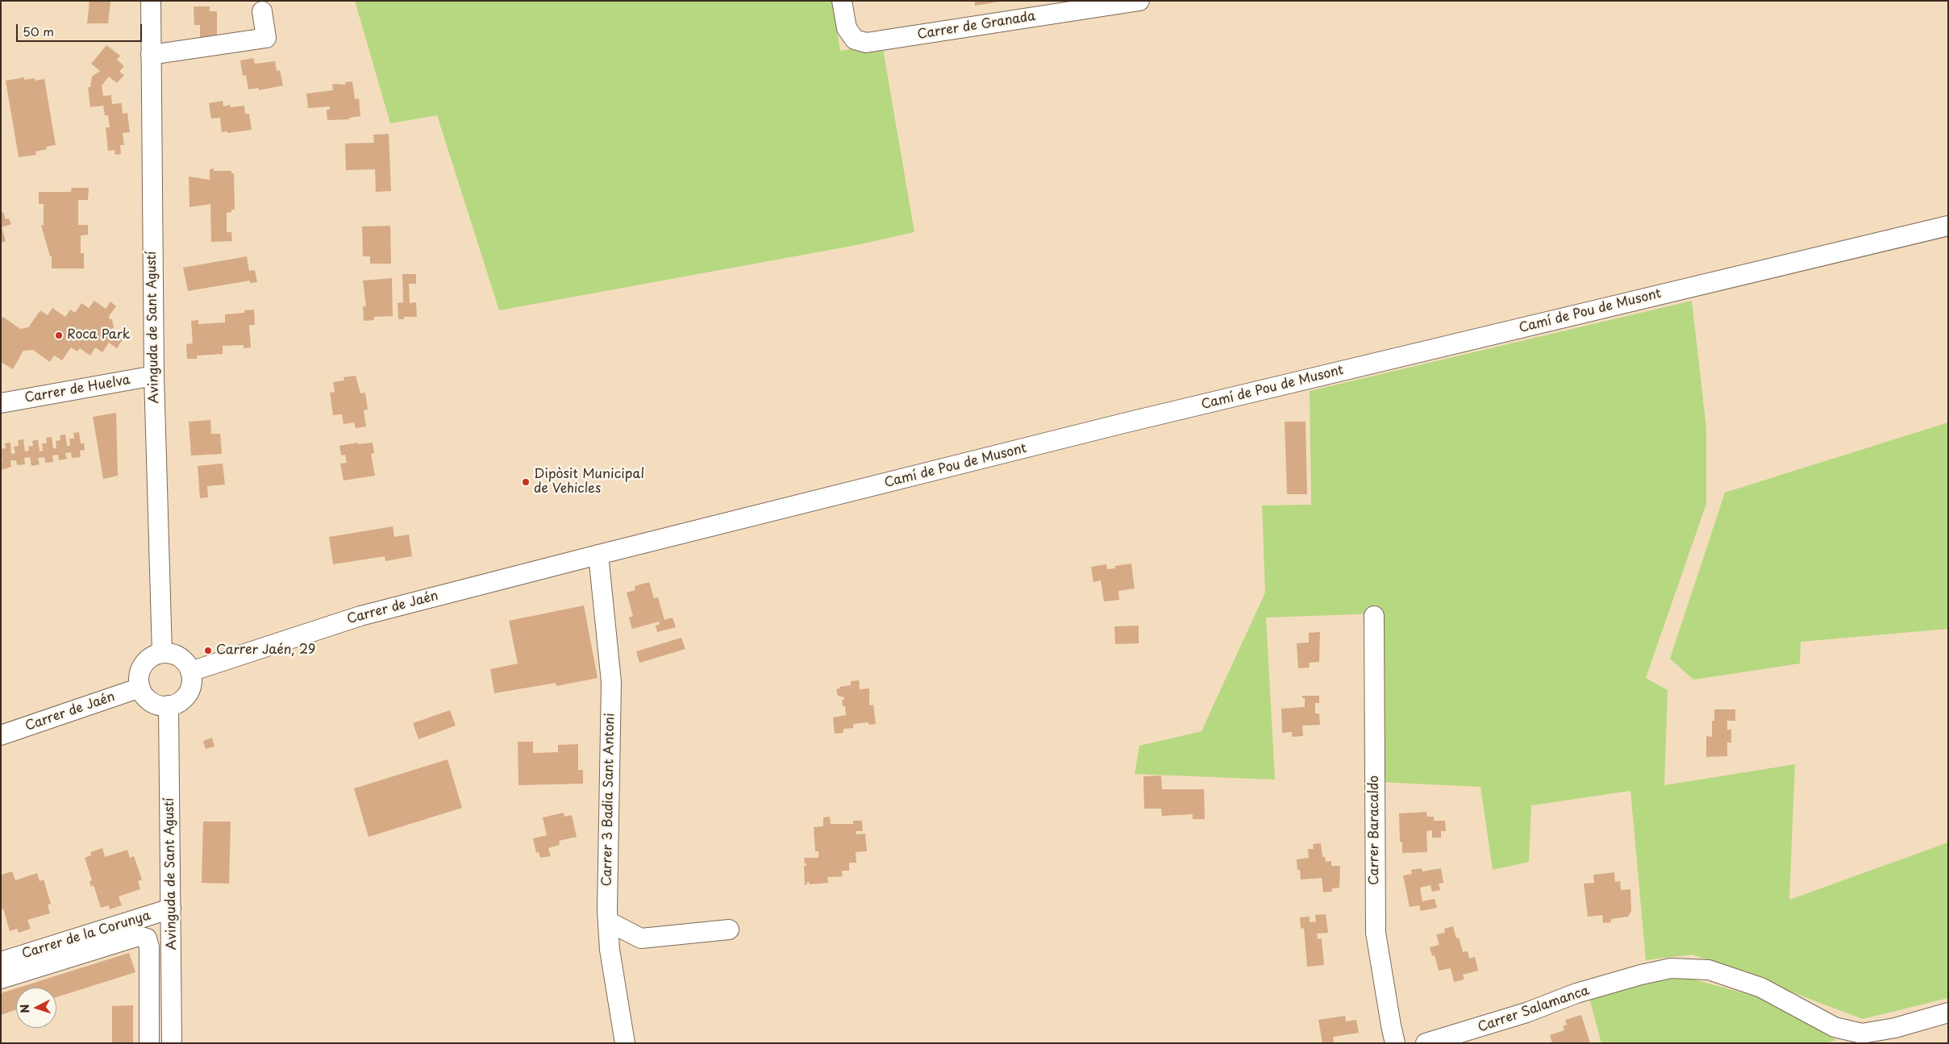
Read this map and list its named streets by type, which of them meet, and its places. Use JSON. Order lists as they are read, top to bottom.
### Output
{
  "streets": {
    "street": [
      "Carrer de Granada",
      "Camí de Pou de Musont",
      "Avinguda de Sant Agustí",
      "Carrer de Huelva",
      "Carrer de Jaén",
      "Carrer 3 Badia Sant Antoni",
      "Carrer Baracaldo",
      "Carrer de la Corunya",
      "Carrer Salamanca"
    ]
  },
  "crossings": [
    ["Camí de Pou de Musont", "Carrer de Jaén"],
    ["Camí de Pou de Musont", "Carrer 3 Badia Sant Antoni"],
    ["Avinguda de Sant Agustí", "Carrer de Huelva"],
    ["Avinguda de Sant Agustí", "Carrer de Jaén"],
    ["Avinguda de Sant Agustí", "Carrer de la Corunya"],
    ["Carrer de Jaén", "Carrer 3 Badia Sant Antoni"]
  ],
  "places": ["Roca Park", "Dipòsit Municipal de Vehicles", "Carrer Jaén, 29"],
  "scale_bar": "50 m",
  "north": "left"
}
